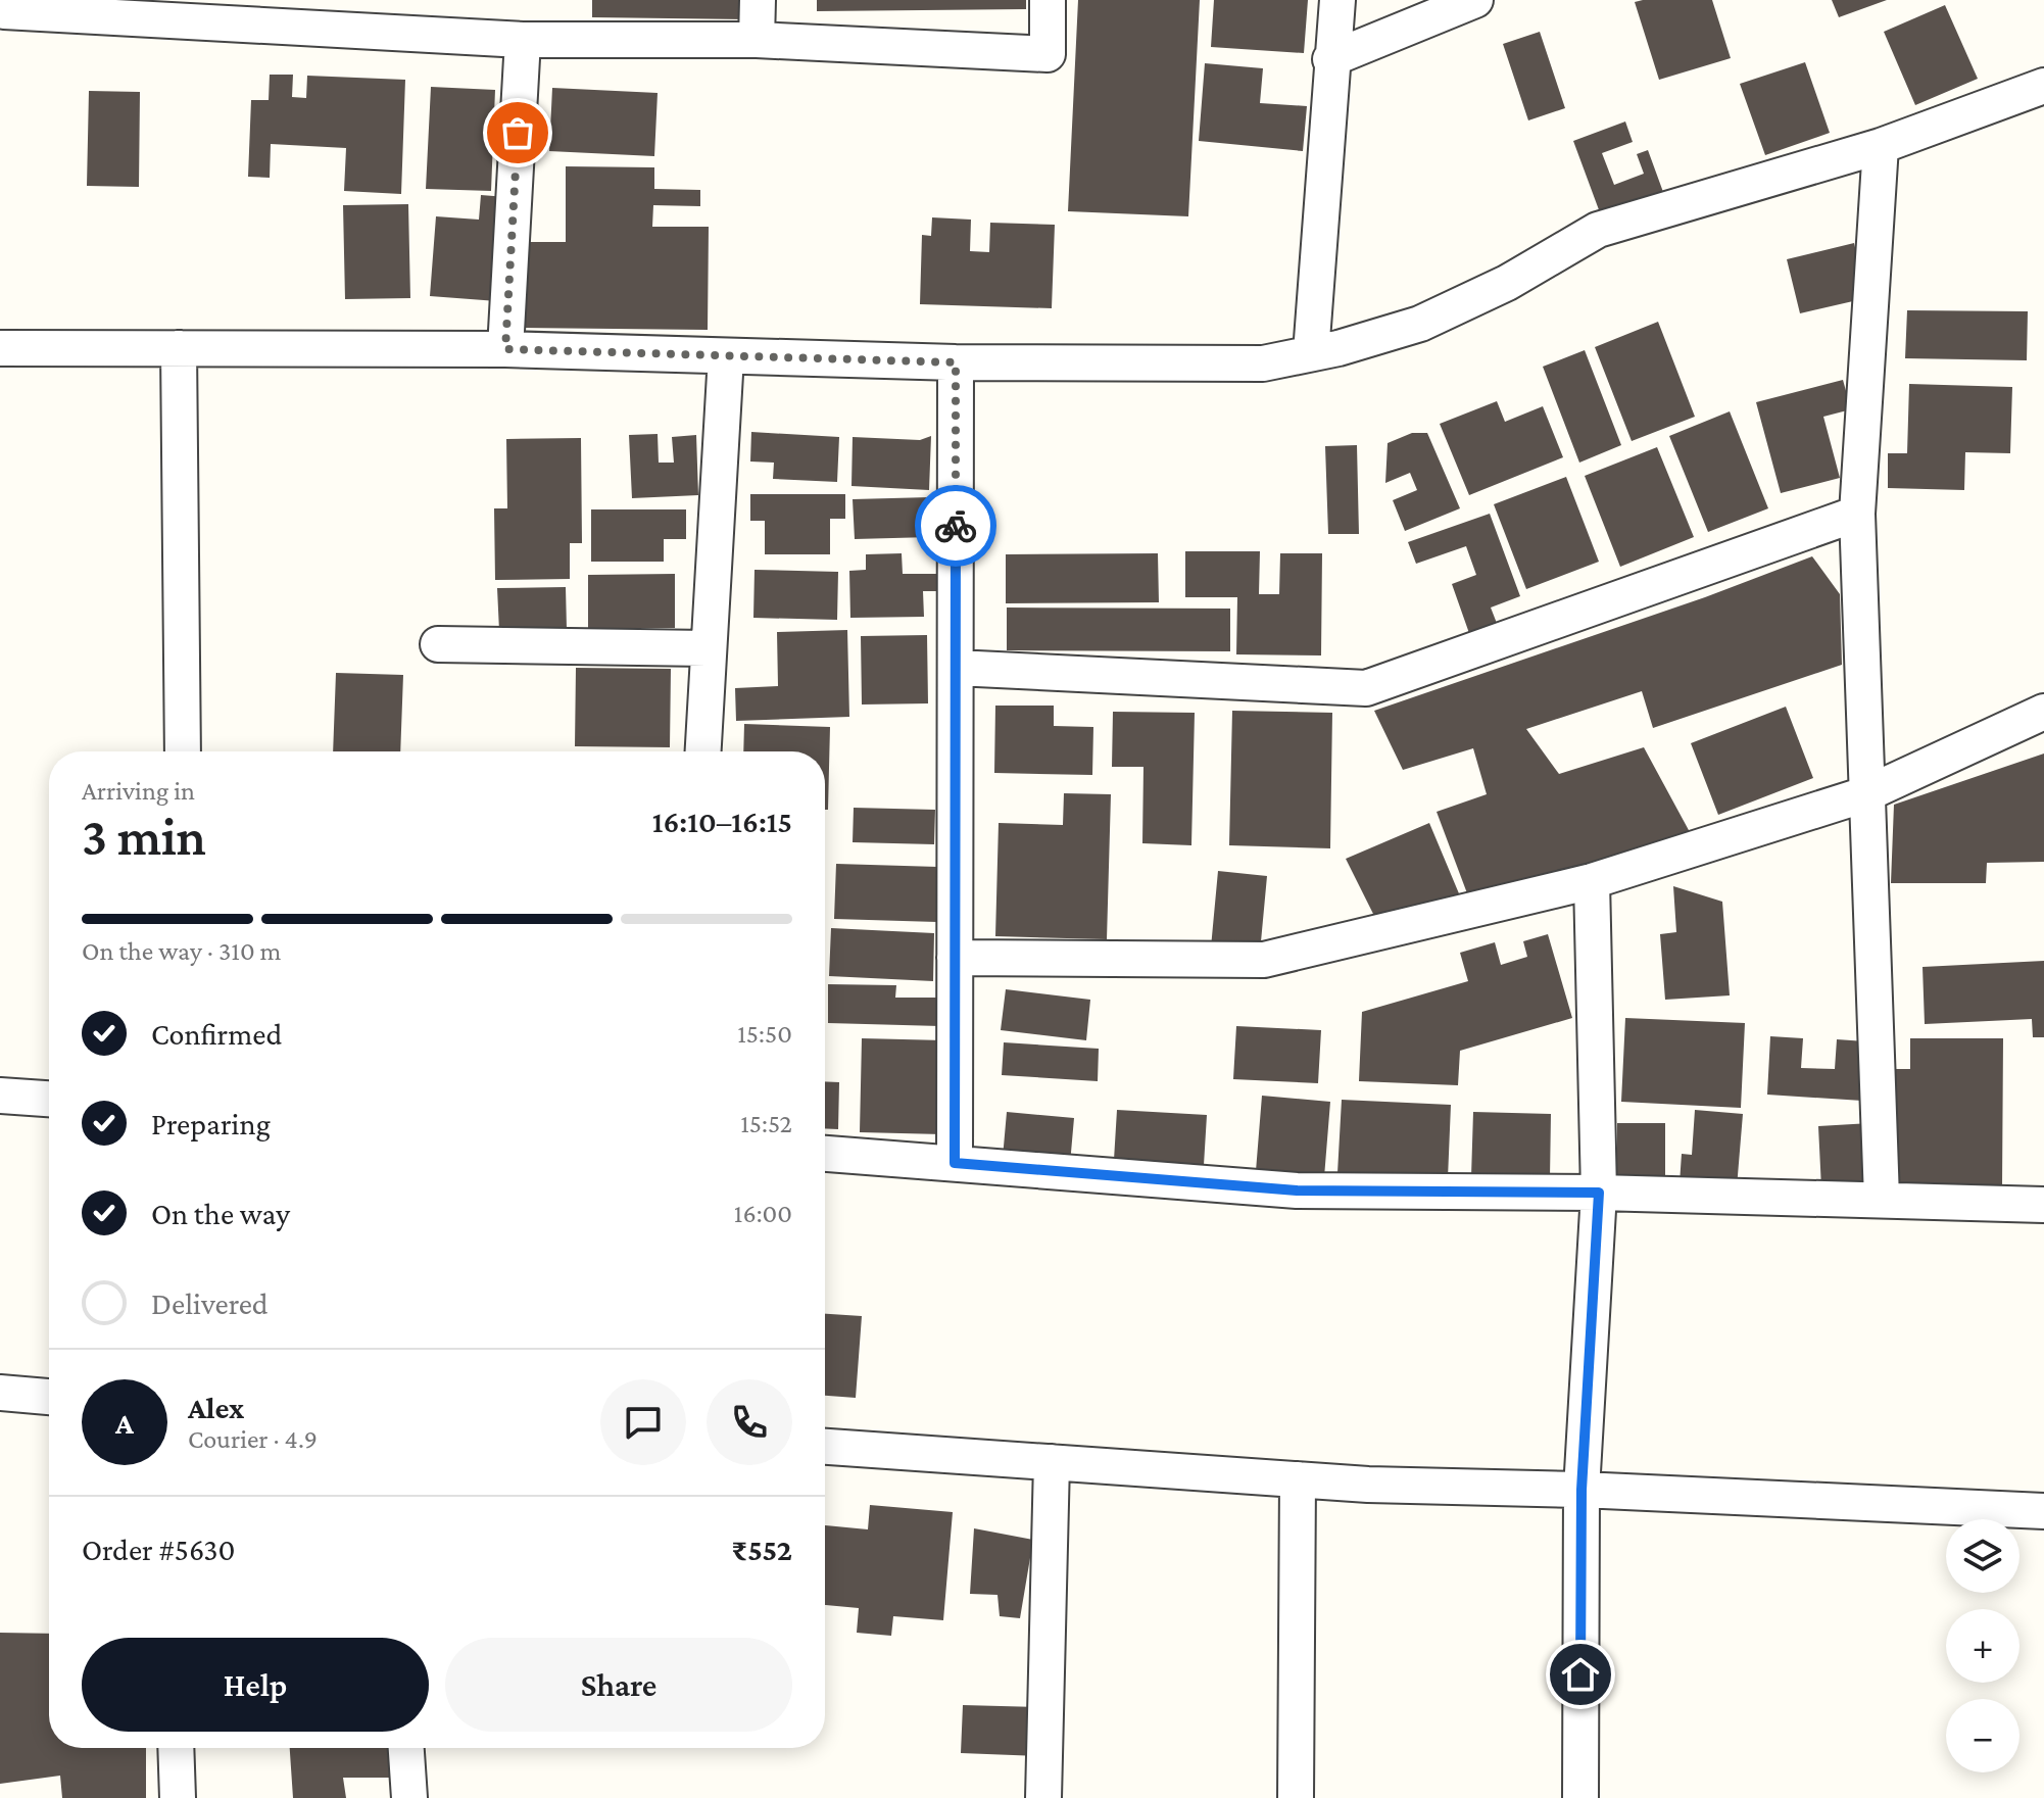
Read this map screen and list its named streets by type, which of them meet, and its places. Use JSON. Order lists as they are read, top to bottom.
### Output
{
  "page": {
    "heading": ["3 min", "Arriving in", "16:10–16:15"],
    "panel": [
      "Alex",
      "Courier · 4.9",
      "Order #5630",
      "₹552"
    ],
    "bar": "On the way · 310 m",
    "list": [
      ["Confirmed", "15:50"],
      ["Preparing", "15:52"],
      ["On the way", "16:00"],
      "Delivered"
    ],
    "round": "A",
    "map_buttons": ["+", "−"],
    "buttons": ["Help", "Share"]
  }
}
